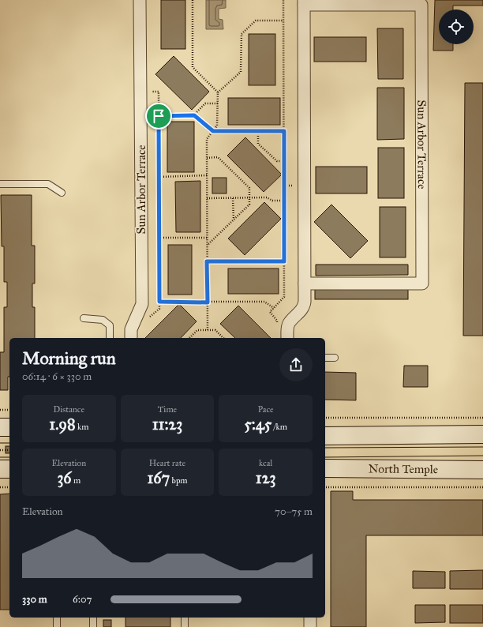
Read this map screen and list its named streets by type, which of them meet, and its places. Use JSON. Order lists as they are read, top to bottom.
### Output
{
  "streets": {
    "main road": ["North Temple"],
    "street": ["Sun Arbor Terrace"]
  },
  "page": {
    "heading": ["Morning run", "06:14 · 6 × 330 m"],
    "stats": [
      ["Distance", "1.98 km"],
      ["Time", "11:23"],
      ["Pace", "5:45 /km"],
      ["Elevation", "36 m"],
      ["Heart rate", "167 bpm"],
      ["kcal", "123"]
    ],
    "chart": ["Elevation", "70–75 m"],
    "list": [
      {
        "name": "330 m",
        "note": "6:07"
      }
    ]
  }
}
